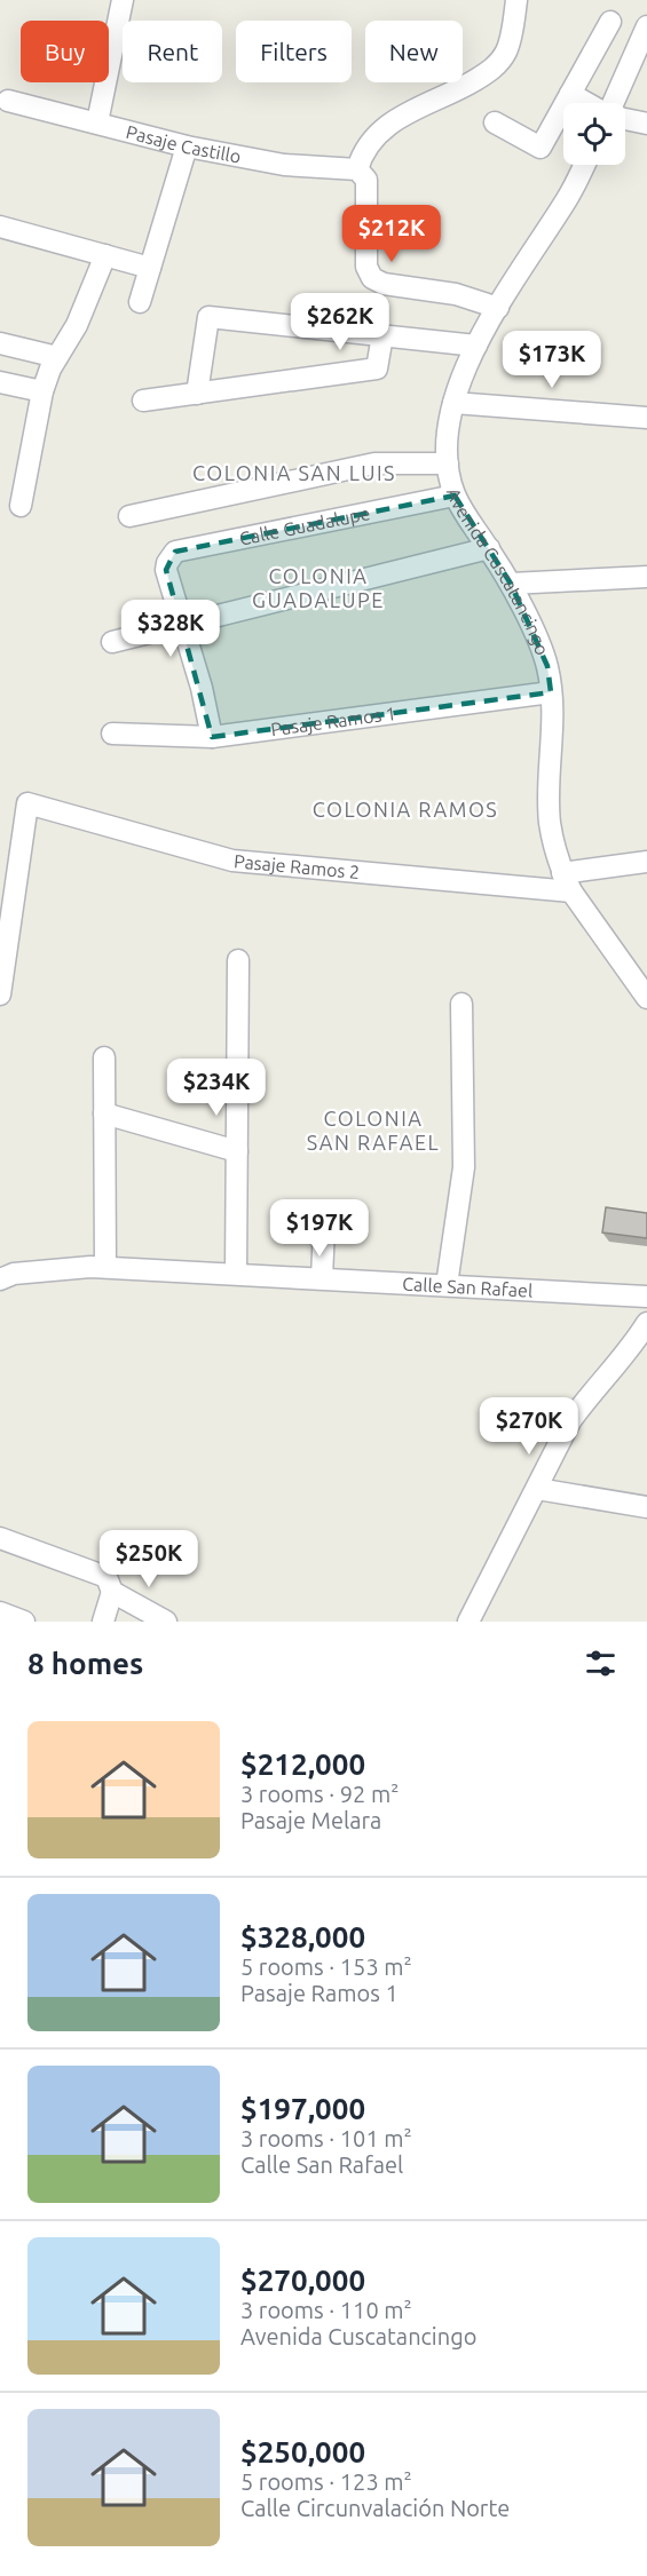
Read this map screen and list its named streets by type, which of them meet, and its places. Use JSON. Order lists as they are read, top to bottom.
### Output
{
  "streets": {
    "street": [
      "Pasaje Castillo",
      "Calle Guadalupe",
      "Avenida Cuscatancingo",
      "Pasaje Ramos 1",
      "Pasaje Ramos 2",
      "Calle San Rafael"
    ]
  },
  "crossings": [
    ["Calle Guadalupe", "Avenida Cuscatancingo"],
    ["Avenida Cuscatancingo", "Pasaje Ramos 1"],
    ["Avenida Cuscatancingo", "Pasaje Ramos 2"]
  ],
  "districts": [
    "COLONIA SAN LUIS",
    "COLONIA GUADALUPE",
    "COLONIA RAMOS",
    "COLONIA SAN RAFAEL"
  ],
  "page": {
    "chip": [
      "Buy",
      "Rent",
      "Filters",
      "New"
    ],
    "price": [
      "$212K",
      "$262K",
      "$173K",
      "$328K",
      "$234K",
      "$197K",
      "$270K",
      "$250K"
    ],
    "heading": "8 homes",
    "list": [
      {
        "name": "$212,000",
        "note": "3 rooms · 92 m² · Pasaje Melara"
      },
      {
        "name": "$328,000",
        "note": "5 rooms · 153 m² · Pasaje Ramos 1"
      },
      {
        "name": "$197,000",
        "note": "3 rooms · 101 m² · Calle San Rafael"
      },
      {
        "name": "$270,000",
        "note": "3 rooms · 110 m² · Avenida Cuscatancingo"
      },
      {
        "name": "$250,000",
        "note": "5 rooms · 123 m² · Calle Circunvalación Norte"
      }
    ]
  }
}
